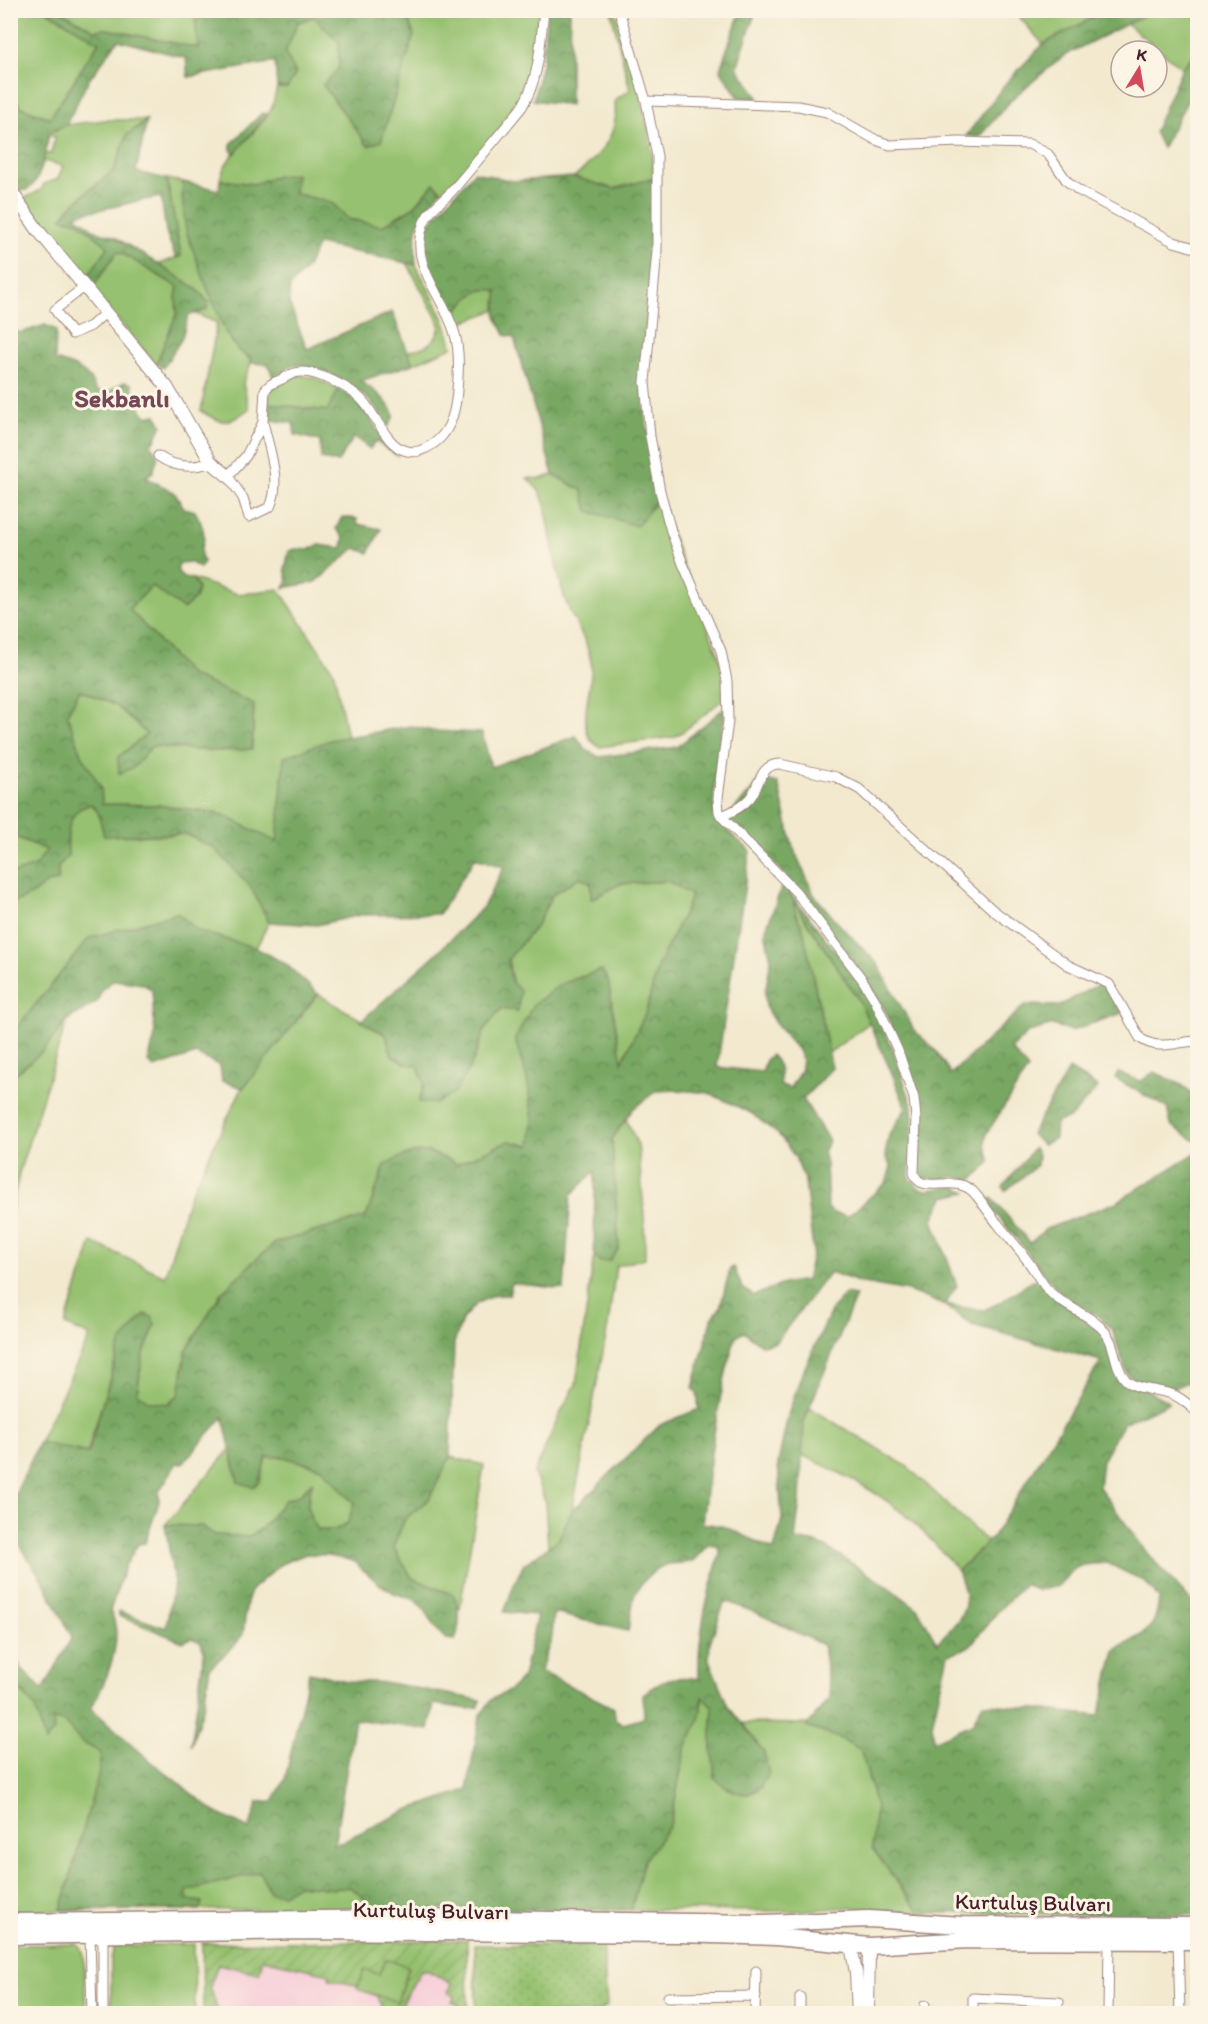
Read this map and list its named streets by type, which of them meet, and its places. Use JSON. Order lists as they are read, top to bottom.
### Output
{
  "streets": {
    "highway": ["Kurtuluş Bulvarı"]
  },
  "districts": ["Sekbanlı"],
  "north": "top"
}
